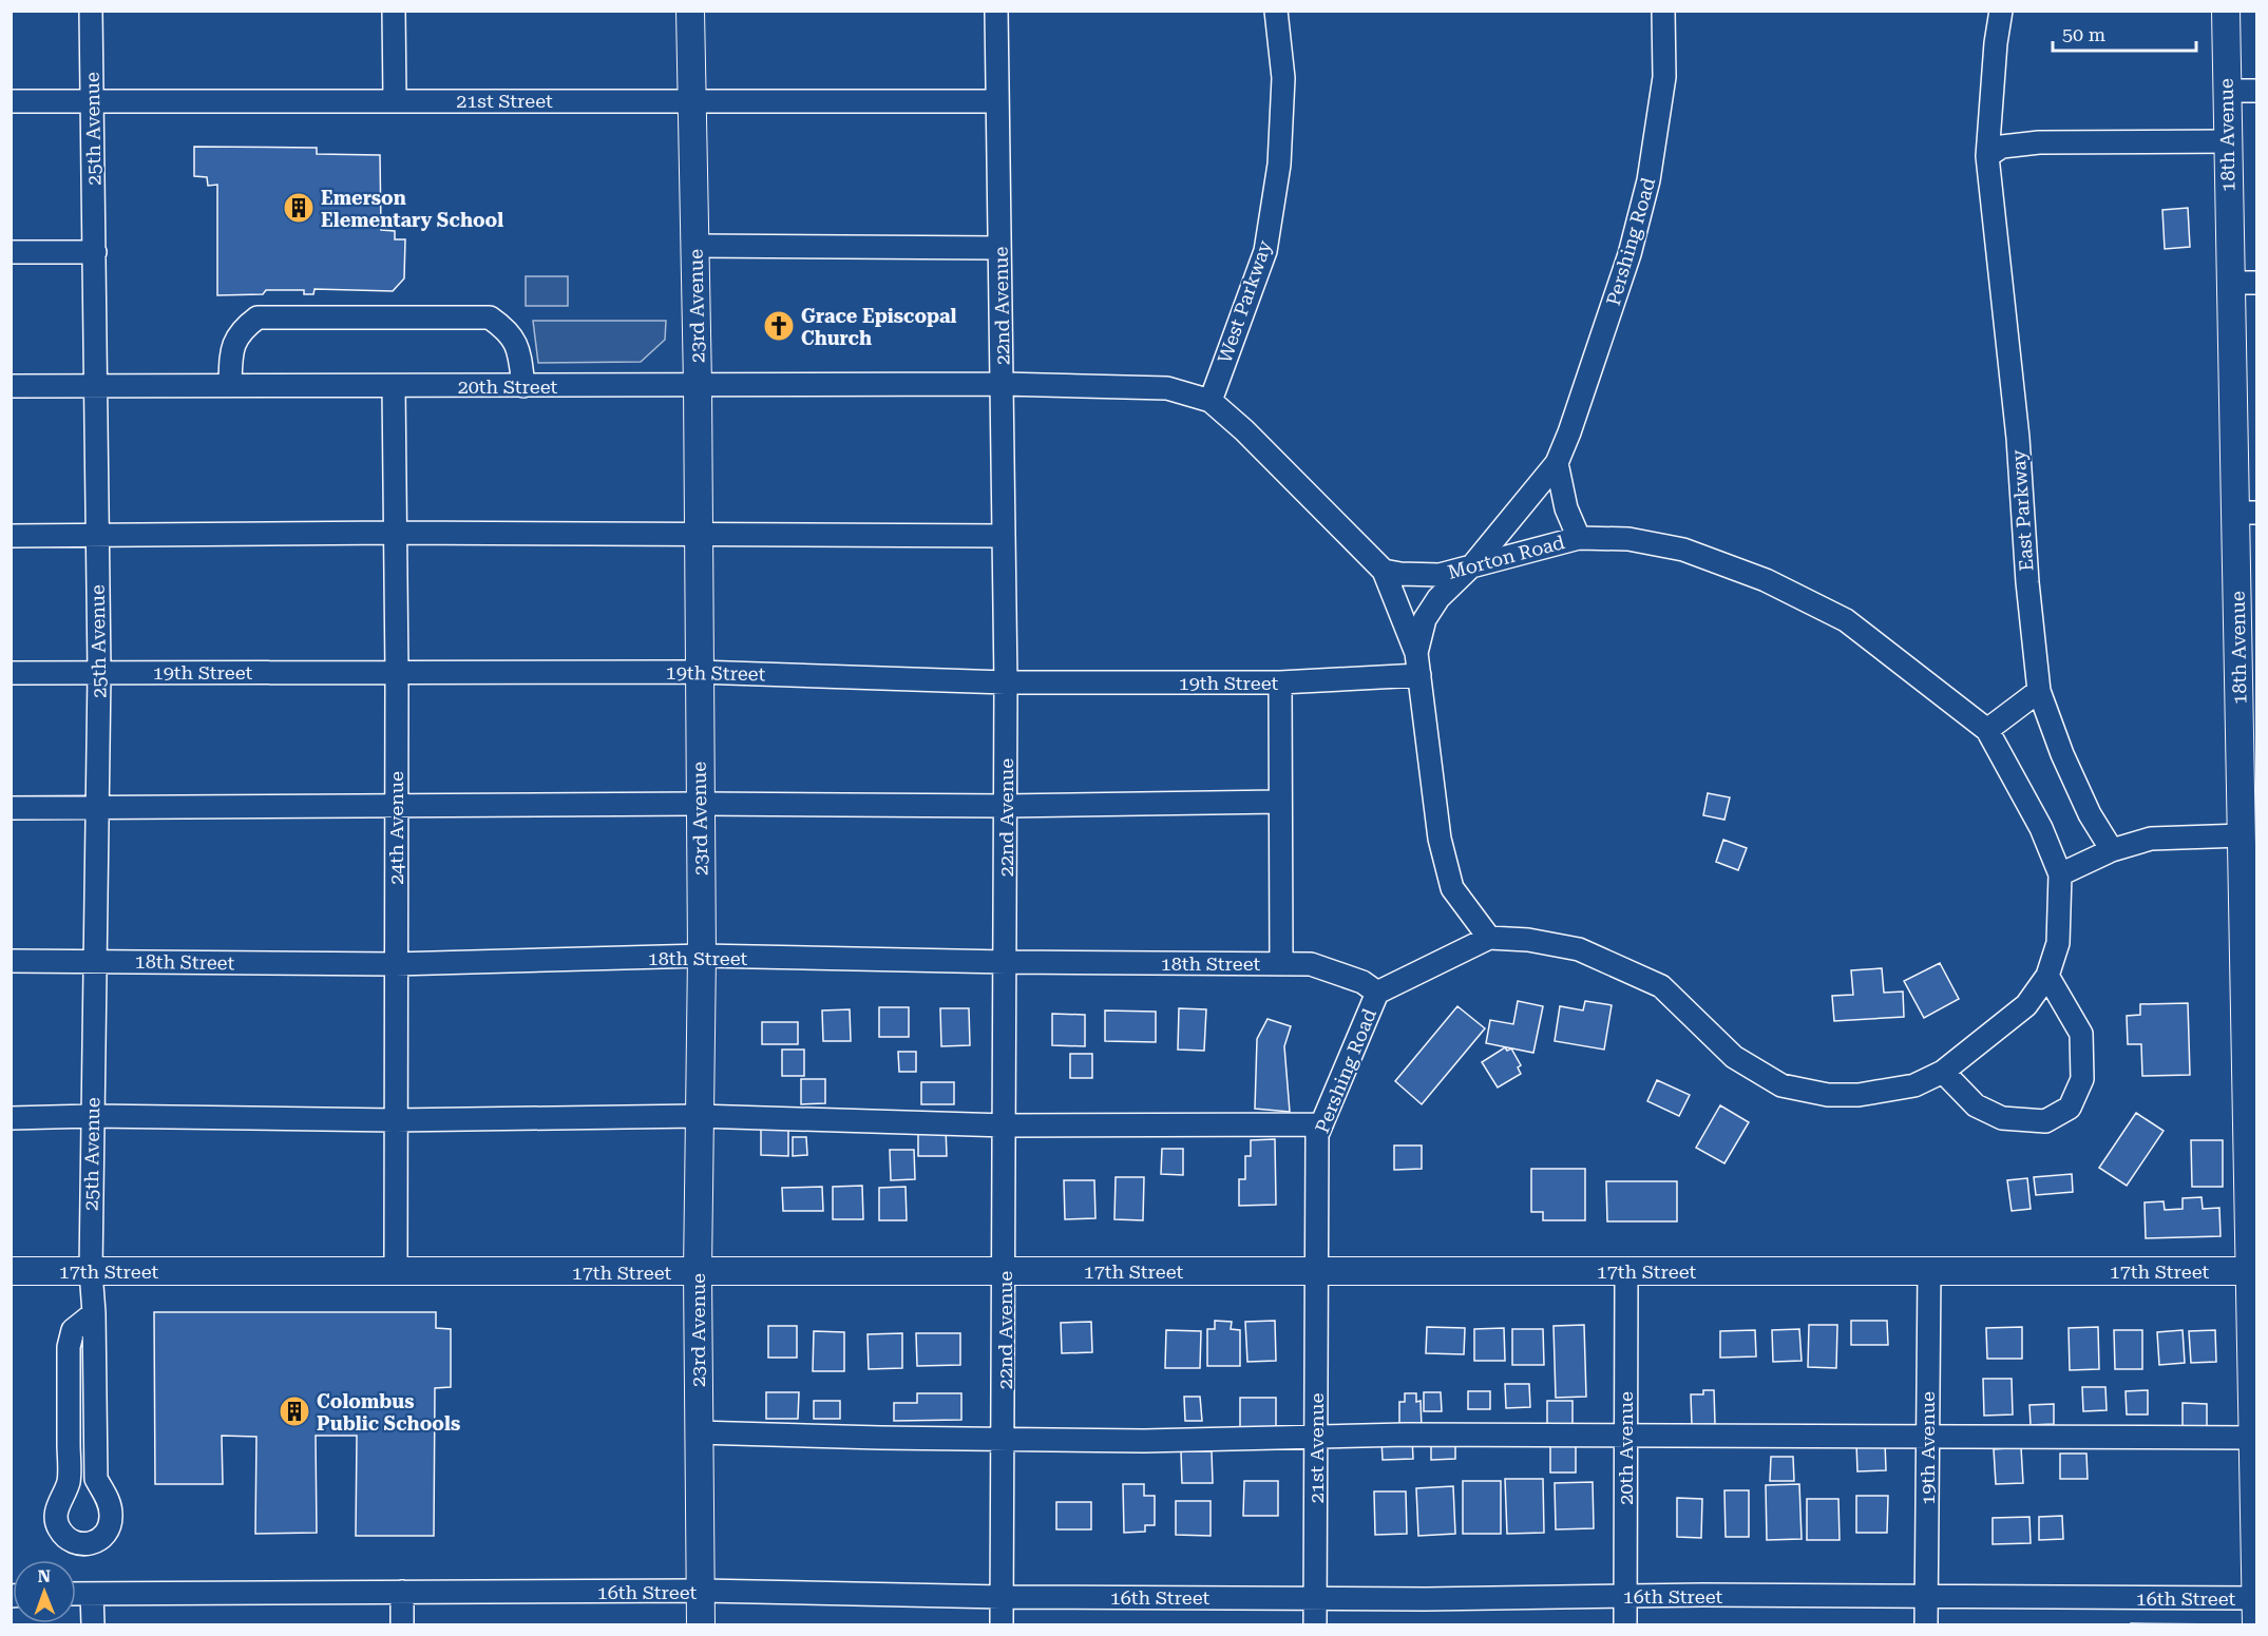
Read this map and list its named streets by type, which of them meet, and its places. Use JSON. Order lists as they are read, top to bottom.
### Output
{
  "streets": {
    "main road": ["18th Avenue", "23rd Avenue", "17th Street"],
    "street": [
      "21st Street",
      "25th Avenue",
      "Pershing Road",
      "West Parkway",
      "22nd Avenue",
      "20th Street",
      "East Parkway",
      "Morton Road",
      "19th Street",
      "24th Avenue",
      "18th Street",
      "21st Avenue",
      "20th Avenue",
      "19th Avenue",
      "16th Street"
    ]
  },
  "crossings": [
    ["21st Street", "25th Avenue"],
    ["21st Street", "23rd Avenue"],
    ["21st Street", "22nd Avenue"],
    ["25th Avenue", "20th Street"],
    ["25th Avenue", "19th Street"],
    ["25th Avenue", "18th Street"],
    ["25th Avenue", "17th Street"],
    ["18th Avenue", "17th Street"],
    ["18th Avenue", "16th Street"],
    ["Pershing Road", "Morton Road"],
    ["Pershing Road", "19th Street"],
    ["Pershing Road", "18th Street"],
    ["Pershing Road", "17th Street"],
    ["Pershing Road", "21st Avenue"],
    ["23rd Avenue", "20th Street"],
    ["23rd Avenue", "19th Street"],
    ["23rd Avenue", "18th Street"],
    ["23rd Avenue", "17th Street"],
    ["23rd Avenue", "16th Street"],
    ["22nd Avenue", "20th Street"],
    ["22nd Avenue", "19th Street"],
    ["22nd Avenue", "18th Street"],
    ["22nd Avenue", "17th Street"],
    ["22nd Avenue", "16th Street"],
    ["20th Street", "24th Avenue"],
    ["19th Street", "24th Avenue"],
    ["24th Avenue", "18th Street"],
    ["24th Avenue", "17th Street"],
    ["17th Street", "21st Avenue"],
    ["17th Street", "20th Avenue"],
    ["17th Street", "19th Avenue"],
    ["21st Avenue", "16th Street"],
    ["20th Avenue", "16th Street"],
    ["19th Avenue", "16th Street"]
  ],
  "places": {
    "building": ["Emerson Elementary School", "Colombus Public Schools"],
    "church": ["Grace Episcopal Church"]
  },
  "scale_bar": "50 m",
  "north": "top"
}
